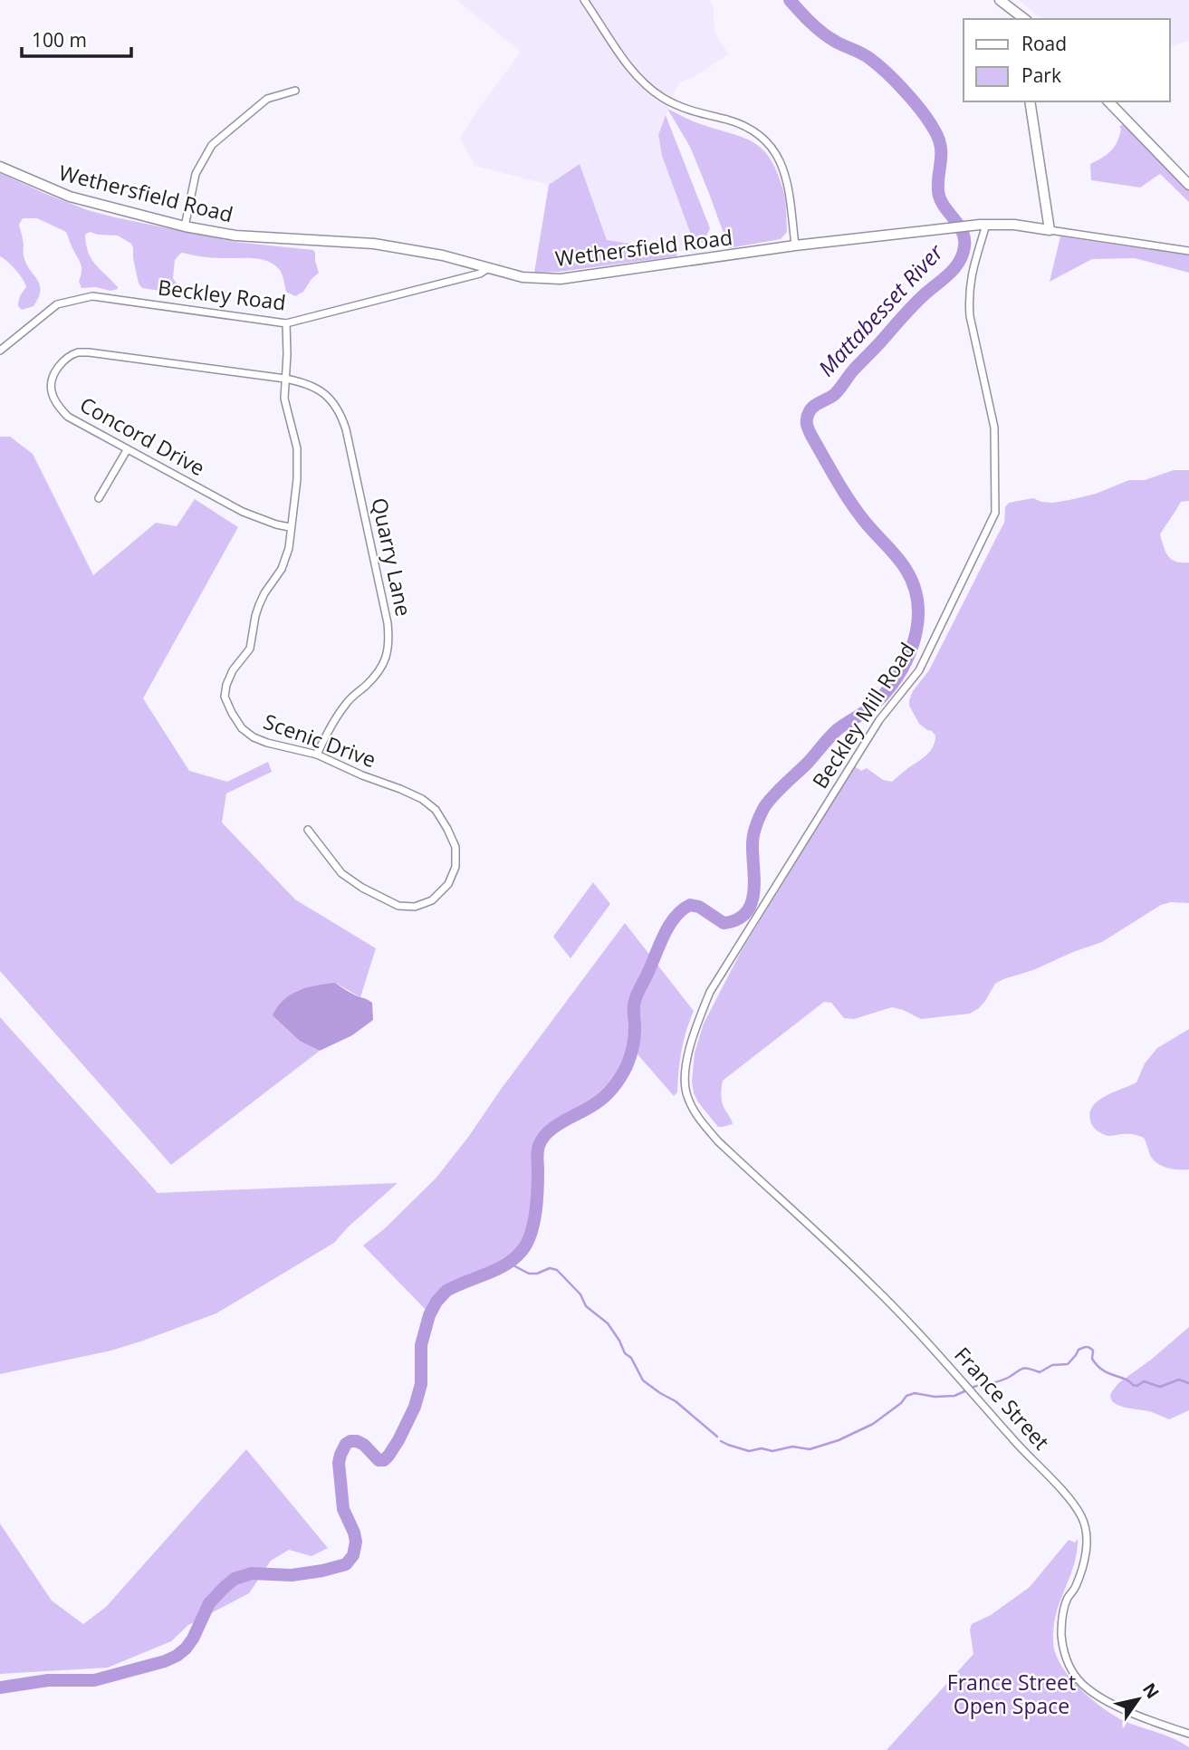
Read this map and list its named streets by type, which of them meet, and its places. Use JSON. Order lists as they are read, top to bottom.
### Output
{
  "streets": {
    "street": [
      "Wethersfield Road",
      "Beckley Road",
      "Concord Drive",
      "Quarry Lane",
      "Beckley Mill Road",
      "Scenic Drive",
      "France Street"
    ]
  },
  "crossings": [
    ["Wethersfield Road", "Beckley Road"],
    ["Wethersfield Road", "Beckley Mill Road"],
    ["Beckley Road", "Scenic Drive"],
    ["Concord Drive", "Quarry Lane"],
    ["Concord Drive", "Scenic Drive"],
    ["Quarry Lane", "Scenic Drive"],
    ["Beckley Mill Road", "France Street"]
  ],
  "water": ["Mattabesset River"],
  "parks": ["France Street Open Space"],
  "legend": ["Road", "Park"],
  "scale_bar": "100 m",
  "north": "top right"
}
